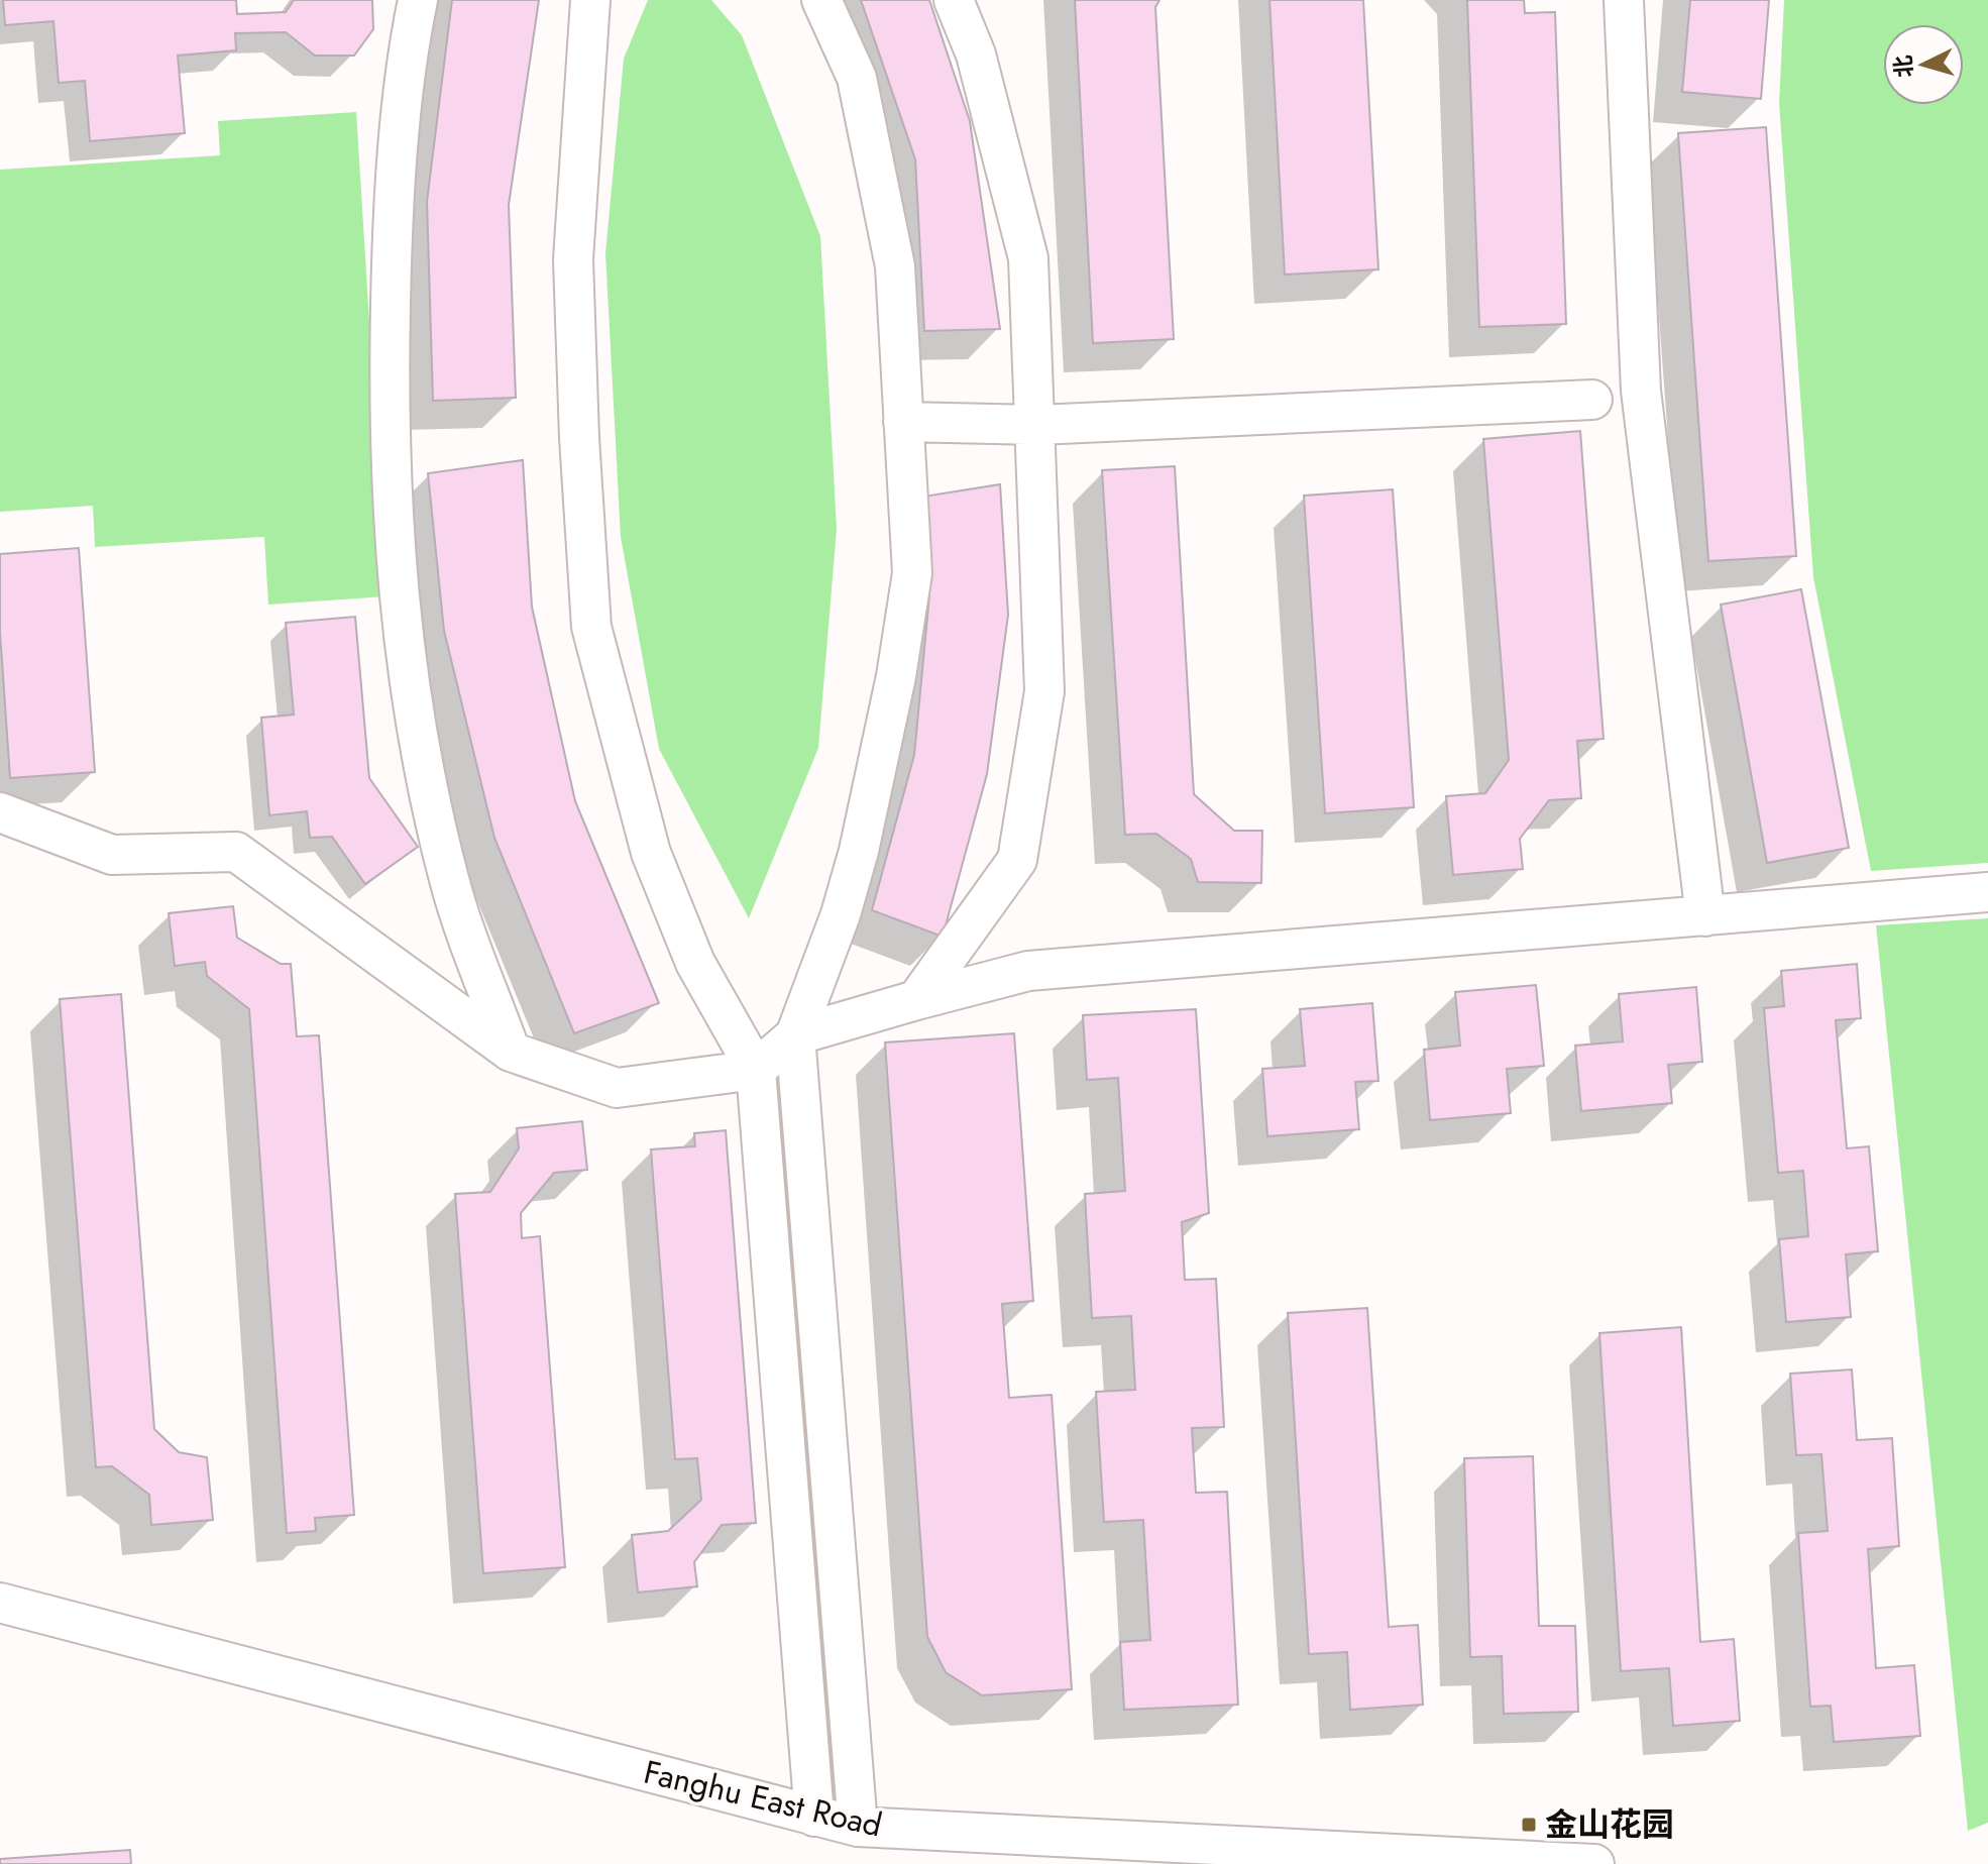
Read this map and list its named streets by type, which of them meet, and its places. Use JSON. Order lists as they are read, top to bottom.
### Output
{
  "streets": {
    "street": ["Fanghu East Road"]
  },
  "places": {
    "transit": ["金山花园"]
  },
  "north": "left"
}
